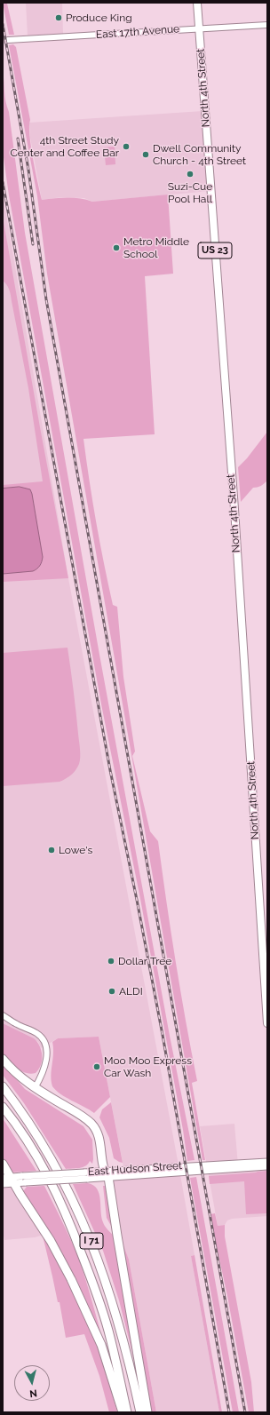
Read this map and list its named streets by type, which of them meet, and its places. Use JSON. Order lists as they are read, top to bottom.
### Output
{
  "streets": {
    "highway": ["I 71"],
    "main road": ["North 4th Street", "US 23", "East Hudson Street"],
    "street": ["East 17th Avenue"]
  },
  "crossings": [
    ["East 17th Avenue", "North 4th Street"]
  ],
  "places": [
    "Produce King",
    "4th Street Study Center and Coffee Bar",
    "Dwell Community Church - 4th Street",
    "Suzi-Cue Pool Hall",
    "Metro Middle School",
    "Lowe's",
    "Dollar Tree",
    "ALDI",
    "Moo Moo Express Car Wash"
  ],
  "north": "bottom"
}
